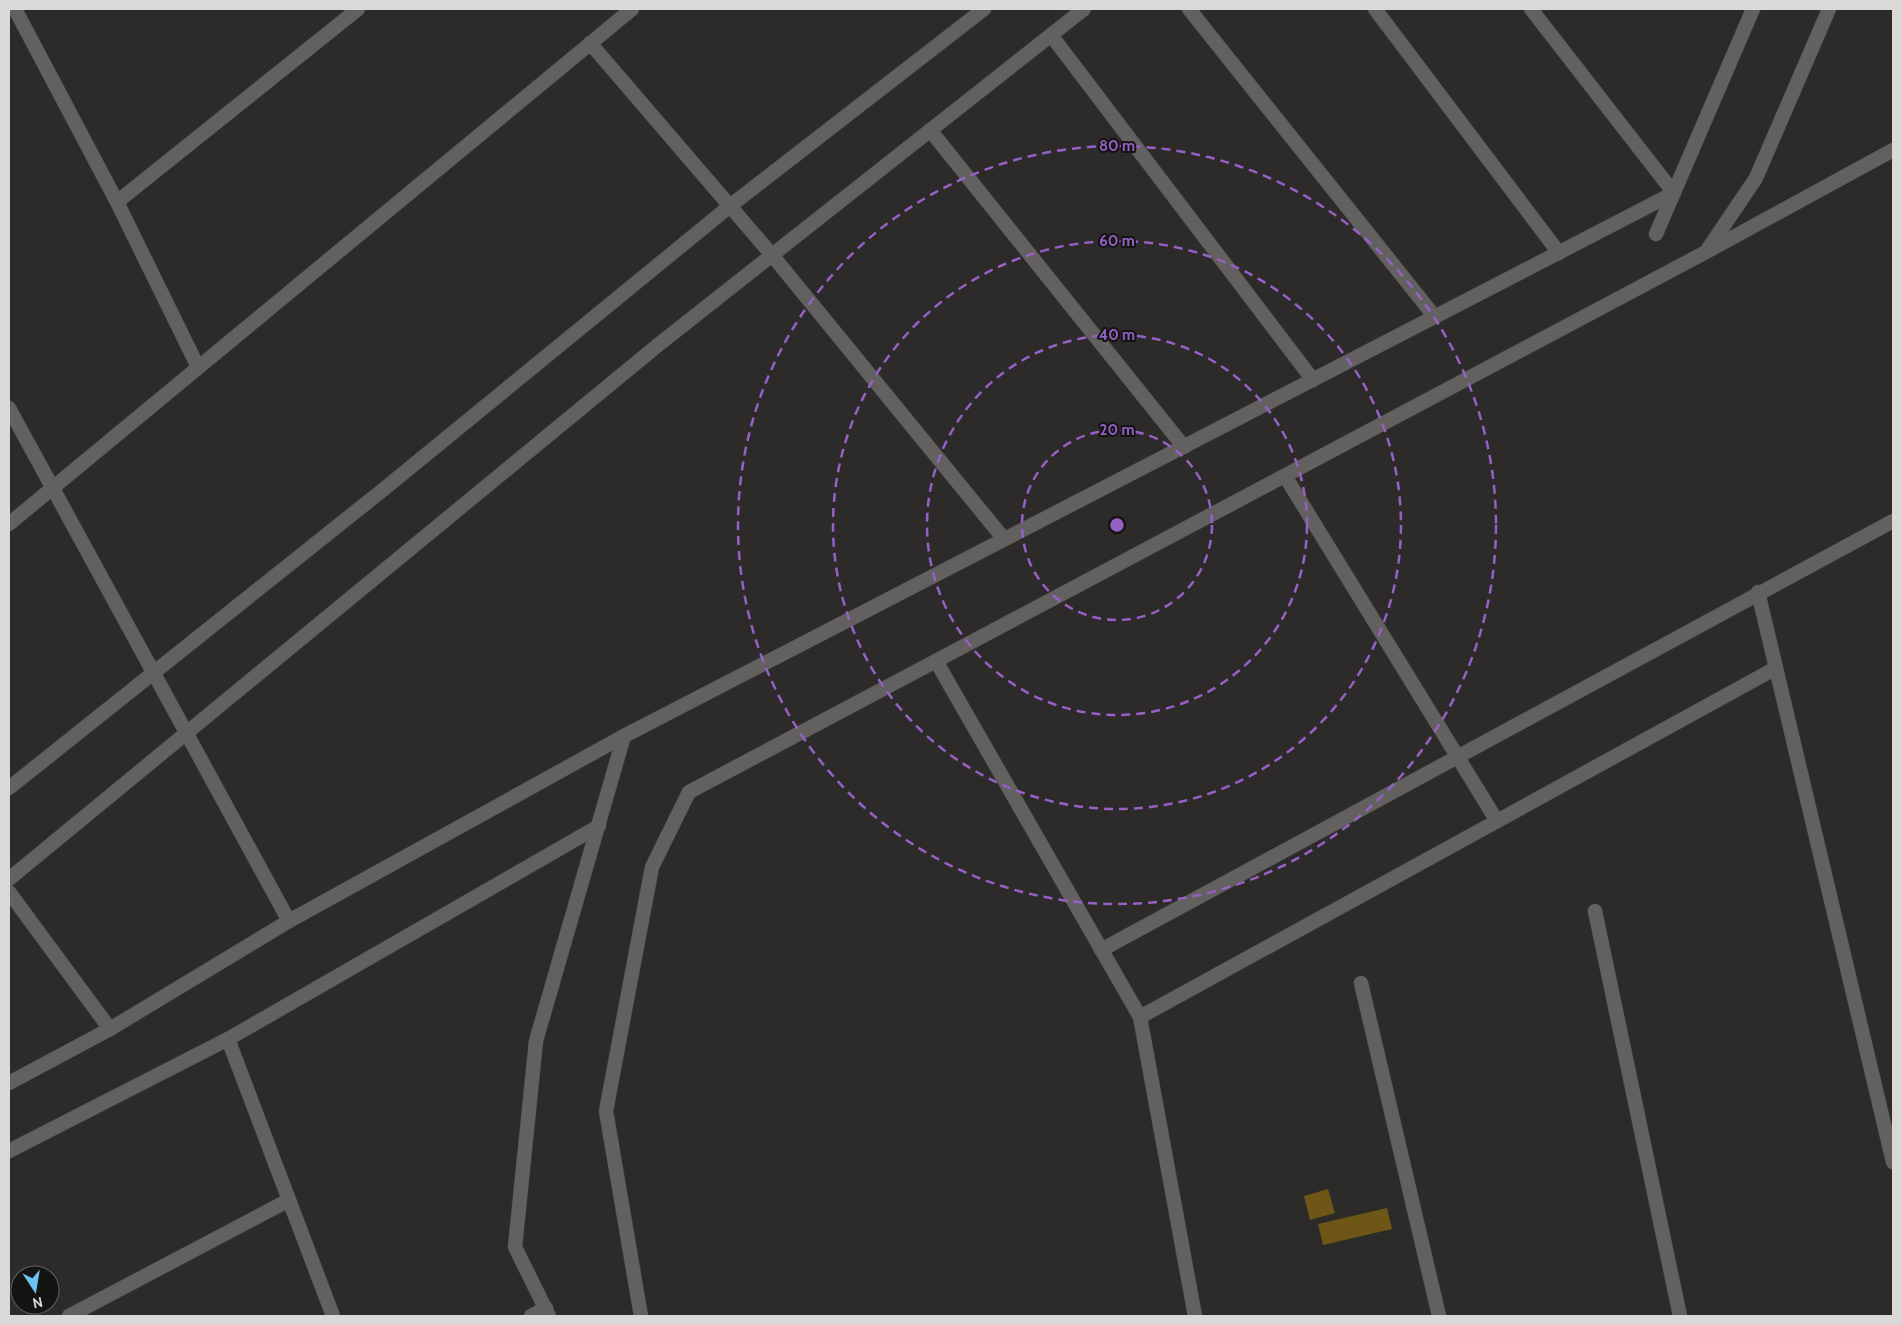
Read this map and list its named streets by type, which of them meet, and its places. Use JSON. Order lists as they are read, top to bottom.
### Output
{
  "north": "bottom",
  "rings": [
    "80 m",
    "60 m",
    "40 m",
    "20 m"
  ]
}
